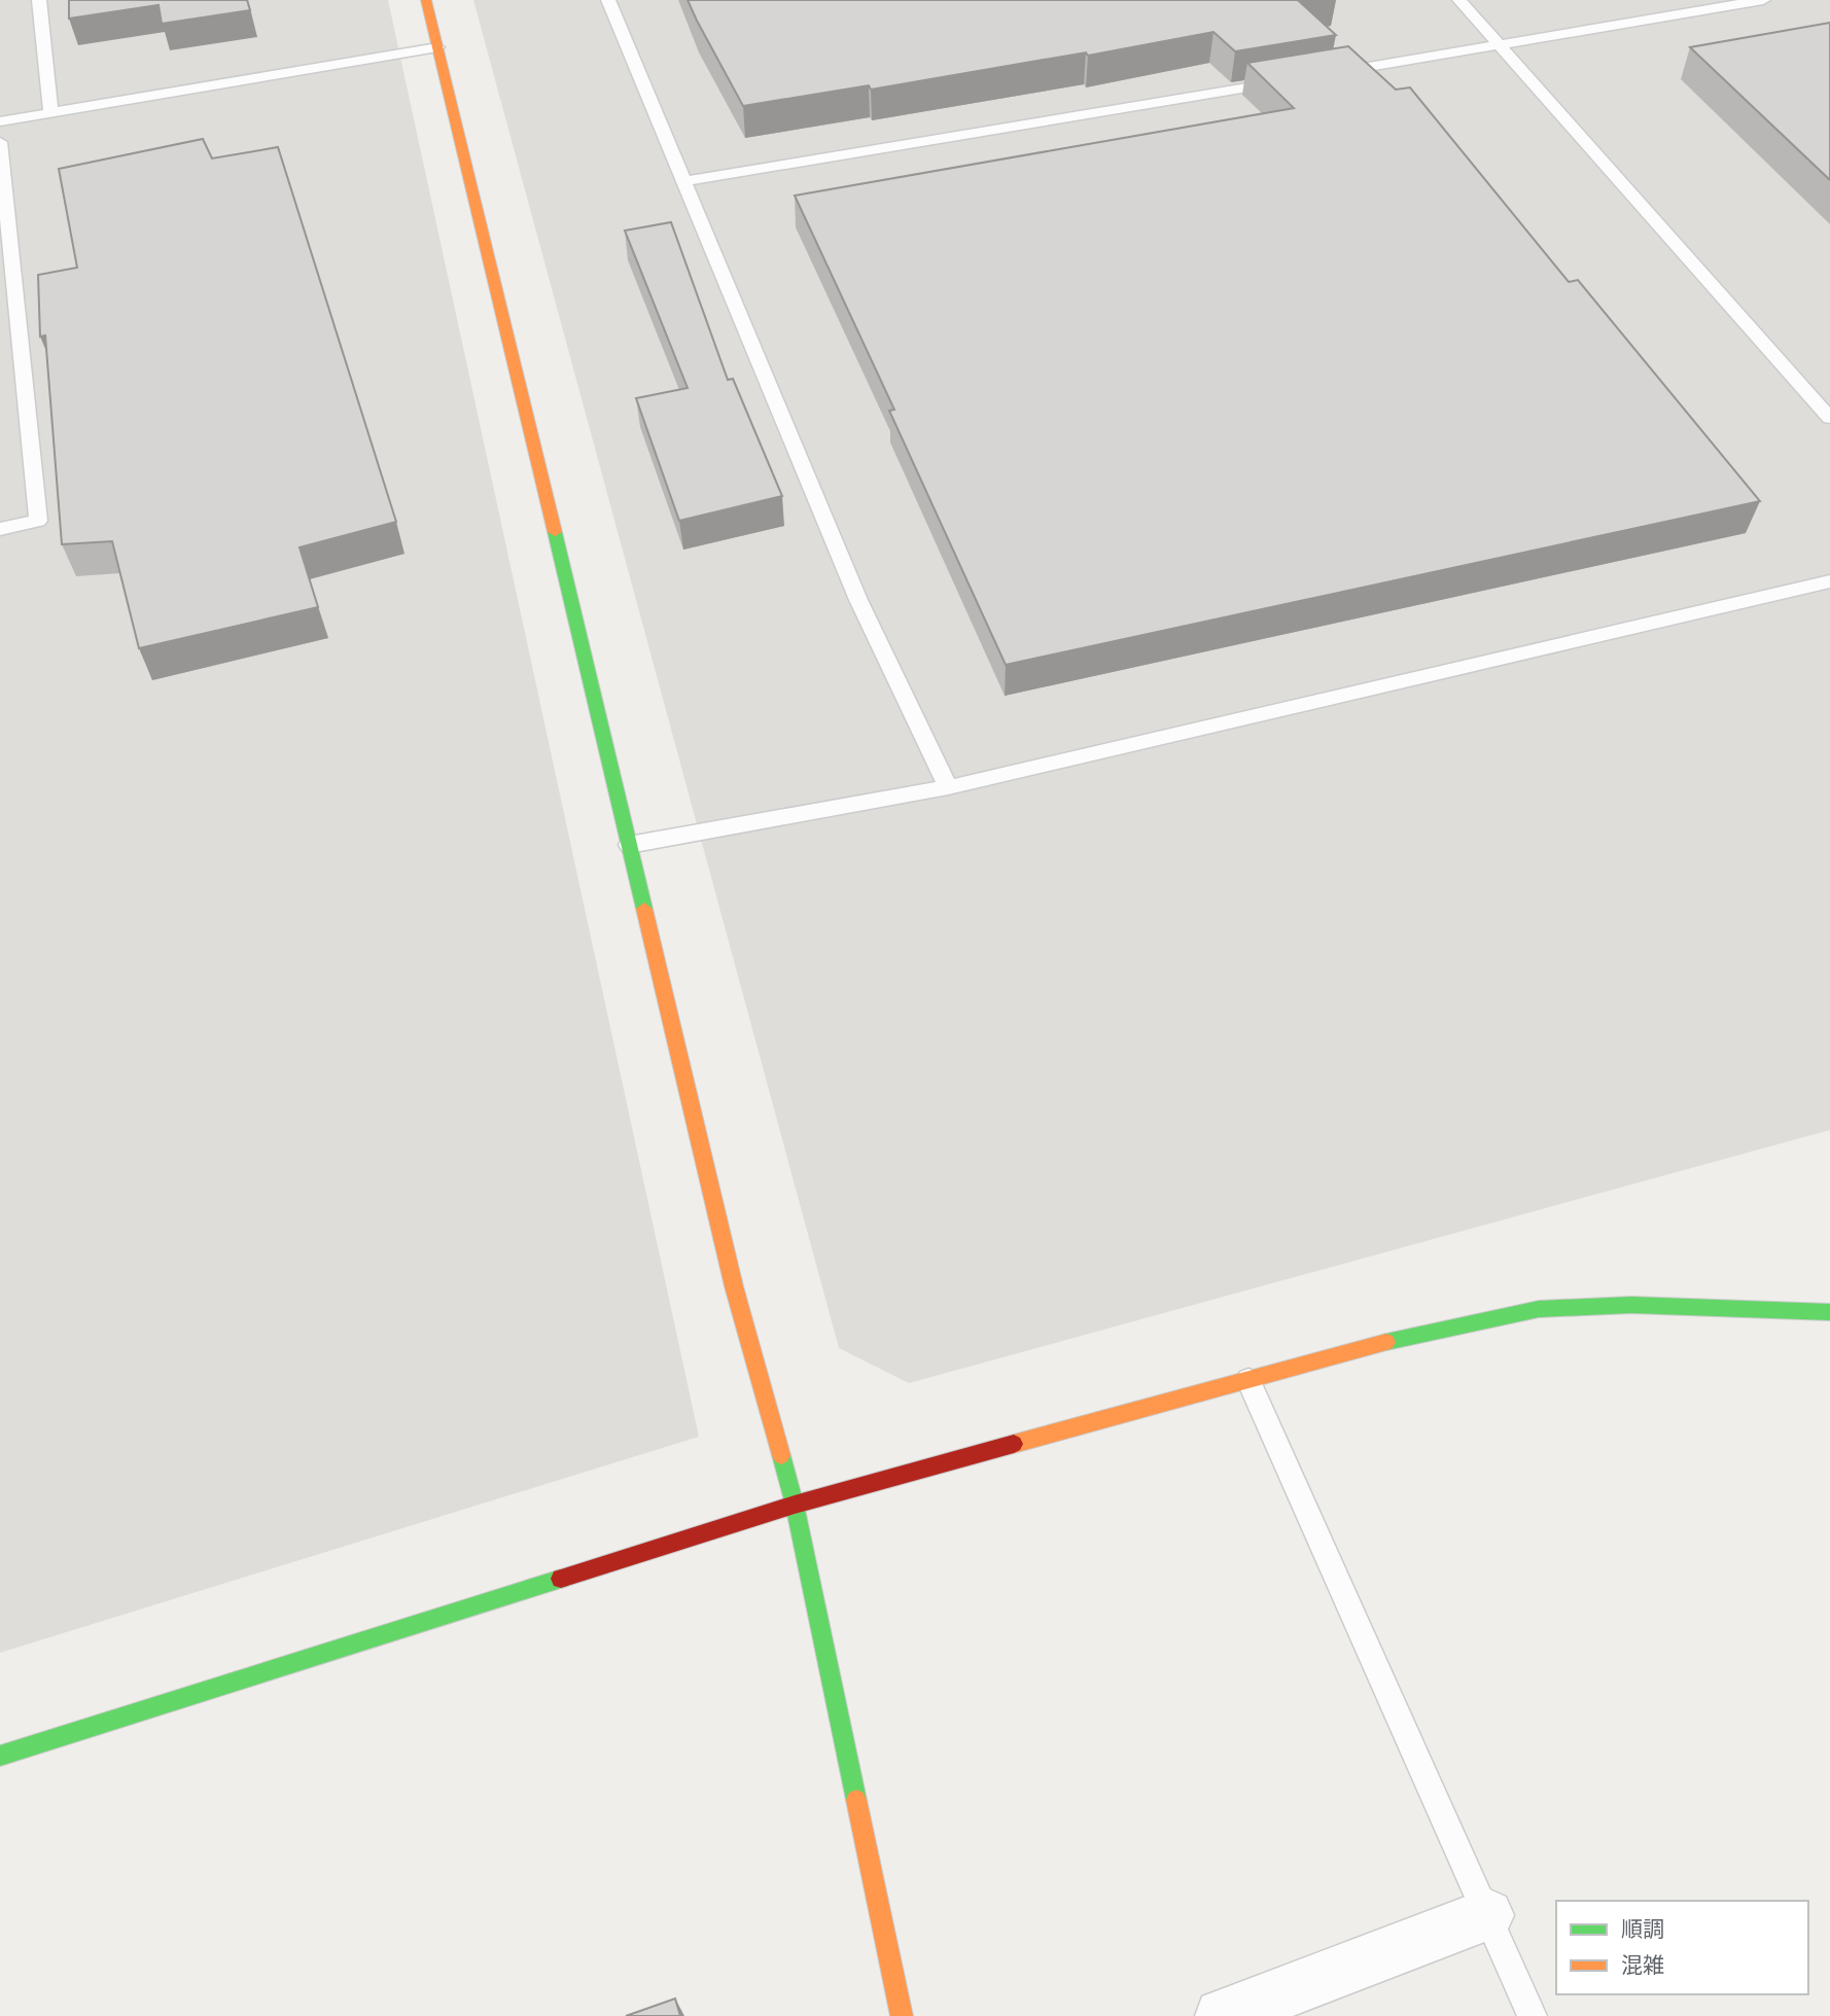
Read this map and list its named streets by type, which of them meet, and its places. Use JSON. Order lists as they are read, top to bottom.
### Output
{
  "legend": ["順調", "混雑"]
}
